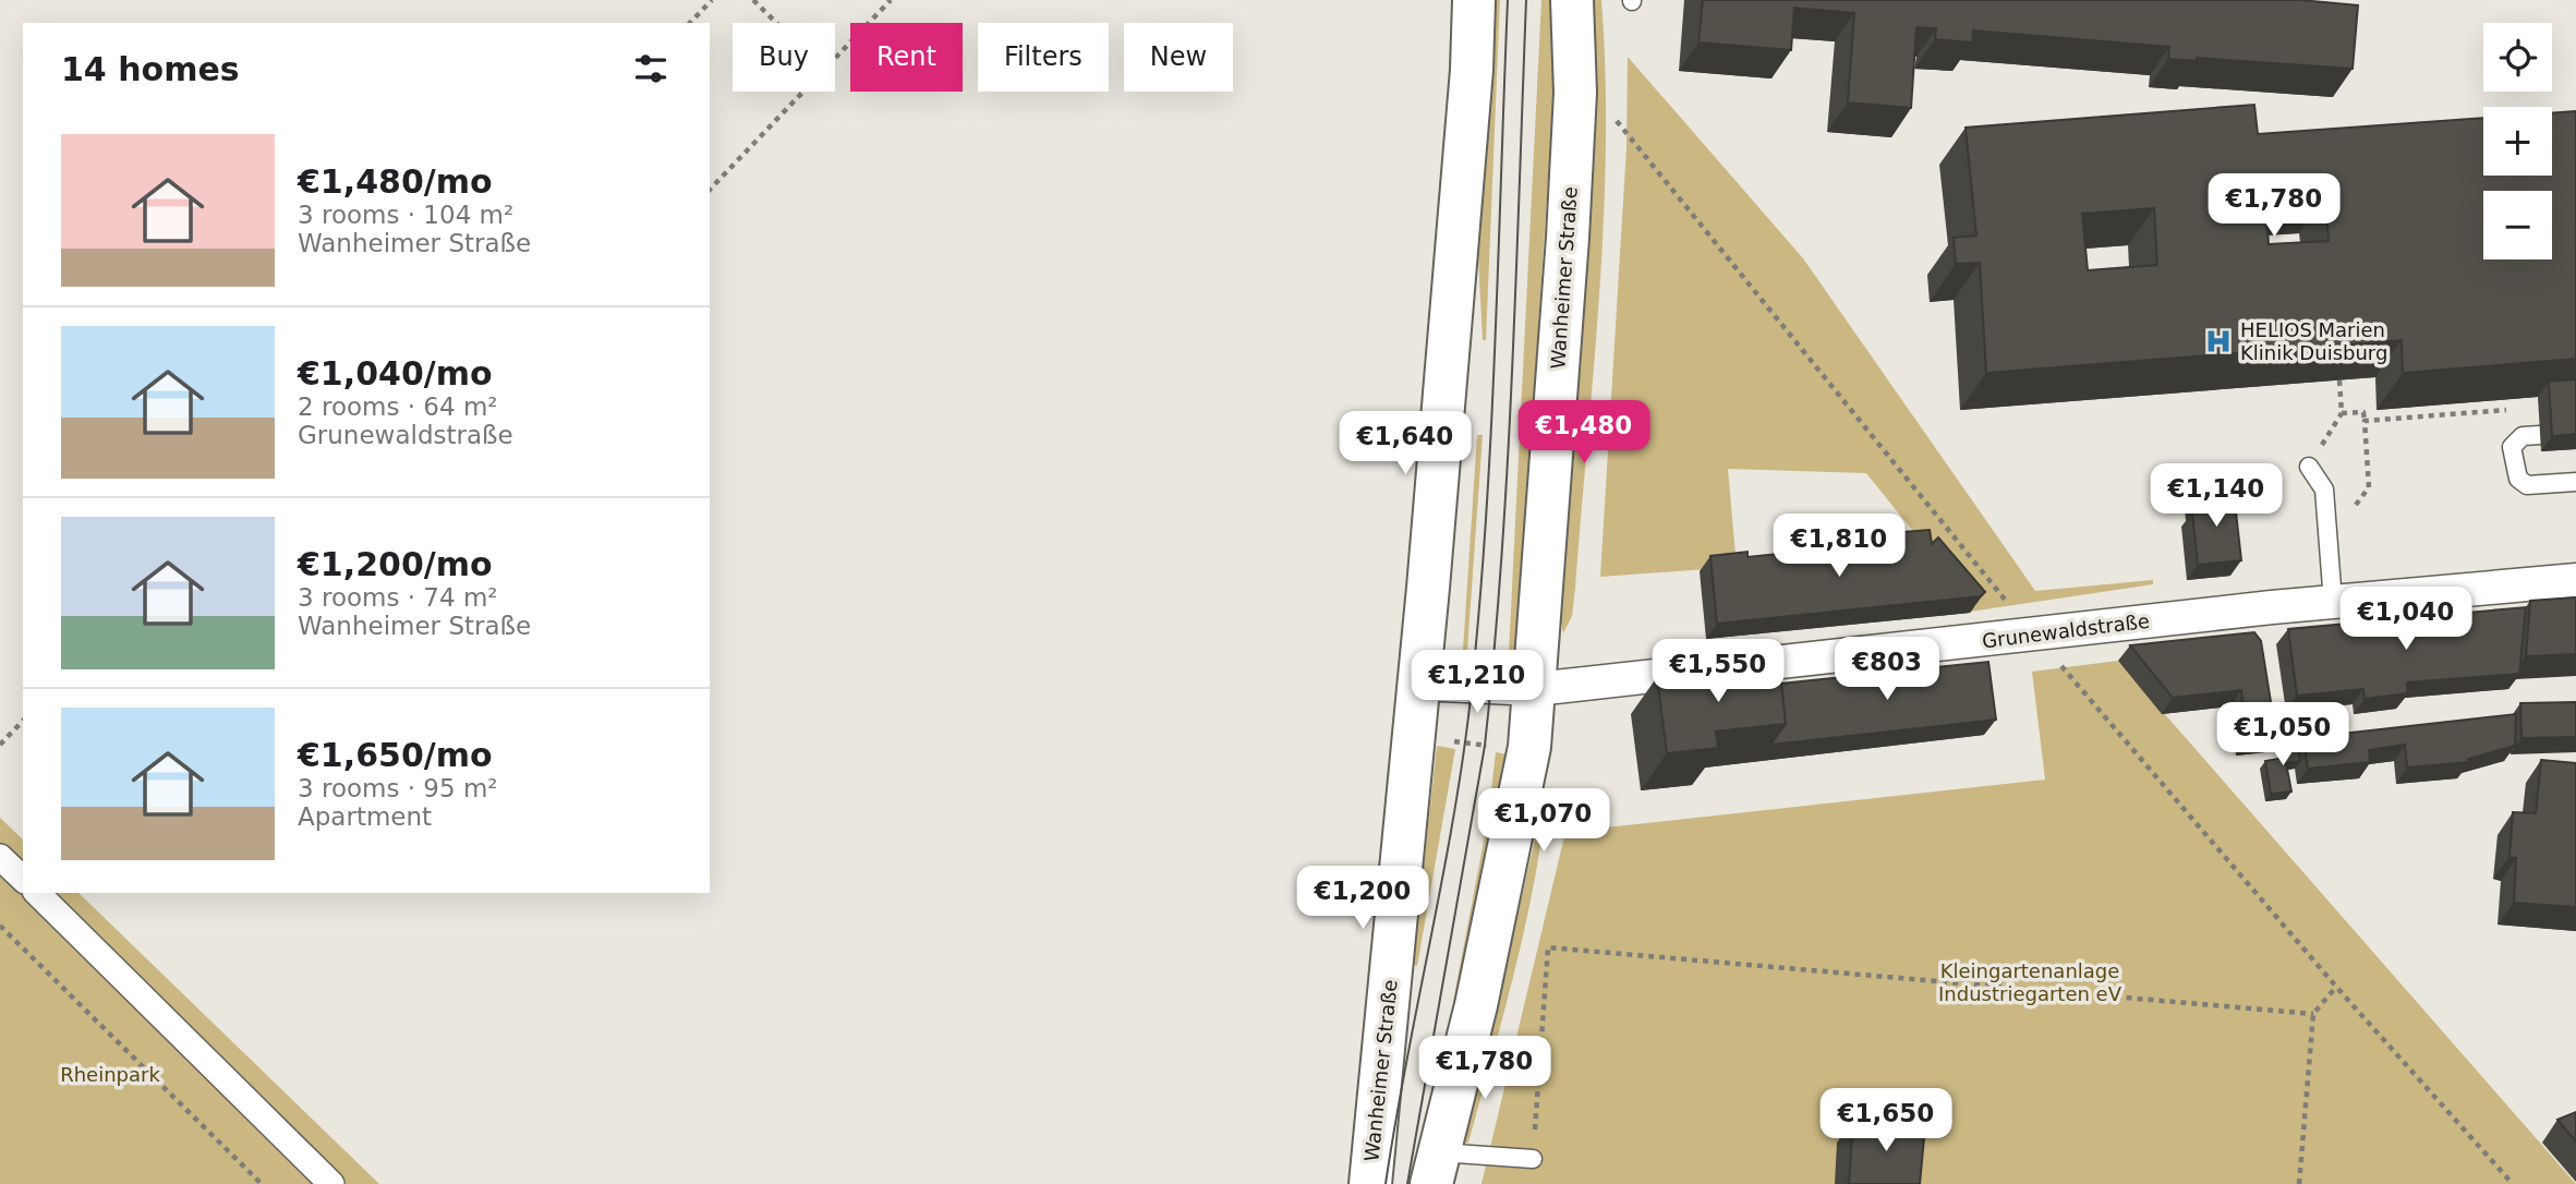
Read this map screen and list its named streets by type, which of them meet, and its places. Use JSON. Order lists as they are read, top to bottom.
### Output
{
  "streets": {
    "street": ["Wanheimer Straße", "Grunewaldstraße"]
  },
  "crossings": [
    ["Wanheimer Straße", "Grunewaldstraße"]
  ],
  "parks": ["Kleingartenanlage Industriegarten eV", "Rheinpark"],
  "places": {
    "hospital": ["HELIOS Marien Klinik Duisburg"]
  },
  "page": {
    "map_buttons": ["+", "−"],
    "chip": [
      "Buy",
      "Rent",
      "Filters",
      "New"
    ],
    "heading": "14 homes",
    "list": [
      {
        "name": "€1,480/mo",
        "note": "3 rooms · 104 m² · Wanheimer Straße"
      },
      {
        "name": "€1,040/mo",
        "note": "2 rooms · 64 m² · Grunewaldstraße"
      },
      {
        "name": "€1,200/mo",
        "note": "3 rooms · 74 m² · Wanheimer Straße"
      },
      {
        "name": "€1,650/mo",
        "note": "3 rooms · 95 m² · Apartment"
      }
    ],
    "price": [
      "€1,780",
      "€1,480",
      "€1,640",
      "€1,140",
      "€1,810",
      "€1,040",
      "€803",
      "€1,550",
      "€1,210",
      "€1,050",
      "€1,070",
      "€1,200",
      "€1,780",
      "€1,650"
    ]
  }
}
